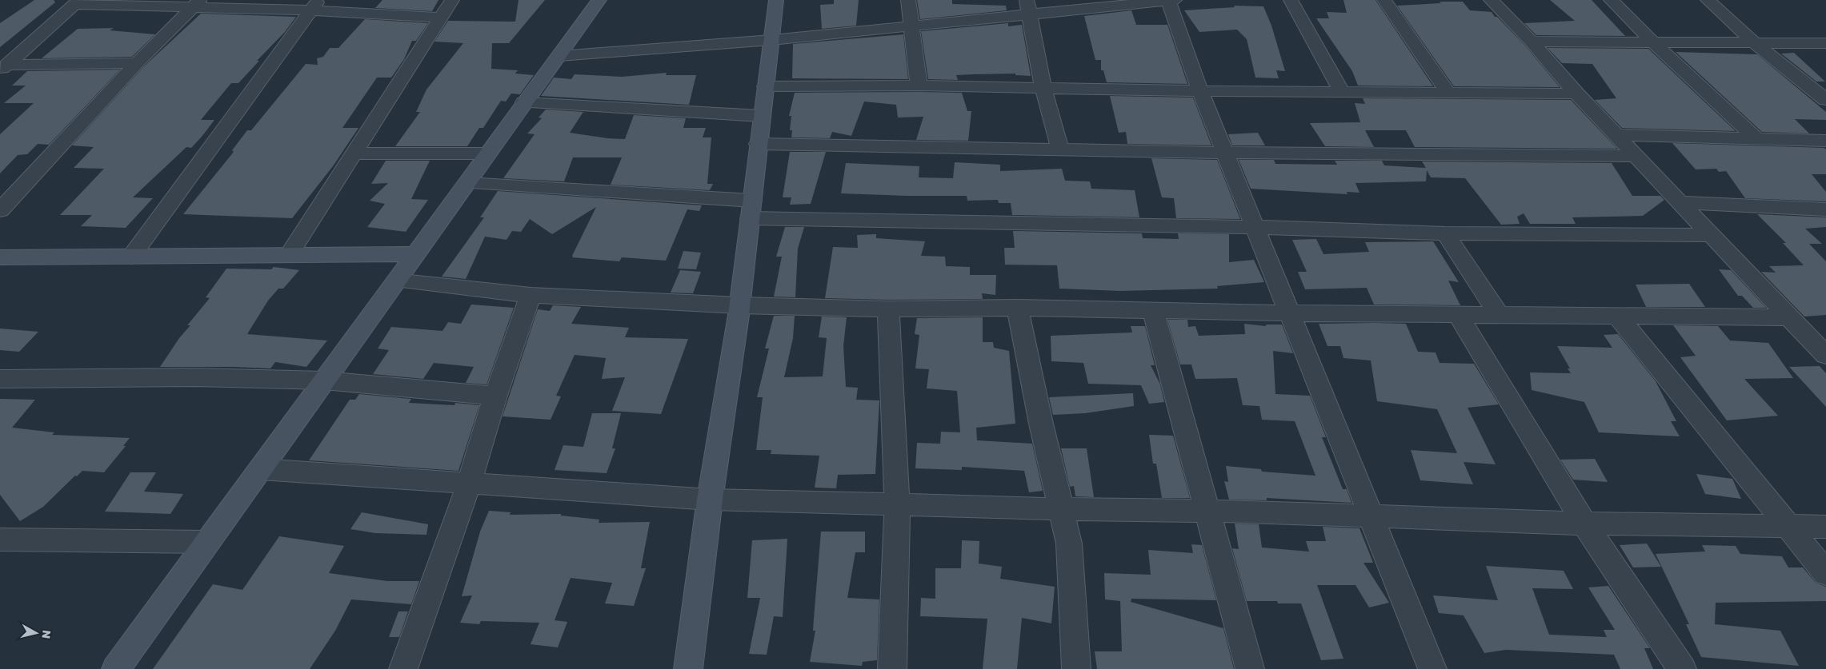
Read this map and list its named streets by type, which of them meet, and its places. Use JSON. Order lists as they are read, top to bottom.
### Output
{
  "north": "right"
}
